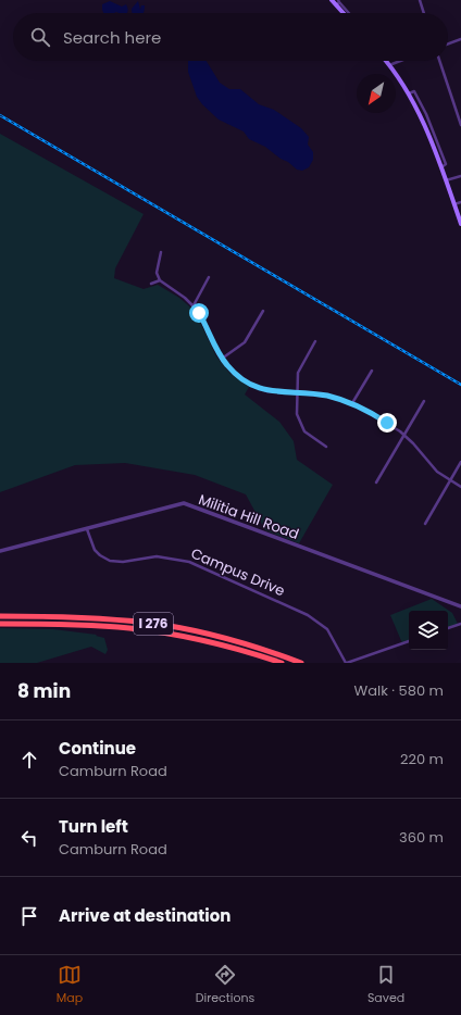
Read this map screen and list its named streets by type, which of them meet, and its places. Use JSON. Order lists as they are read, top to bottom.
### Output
{
  "streets": {
    "highway": ["I 276"],
    "street": ["Militia Hill Road", "Campus Drive"]
  },
  "crossings": [
    ["Militia Hill Road", "Campus Drive"]
  ],
  "north": "bottom left",
  "page": {
    "search": "Search here",
    "heading": ["8 min", "Walk · 580 m"],
    "list": [
      ["Continue", "Camburn Road", "220 m"],
      ["Turn left", "Camburn Road", "360 m"],
      "Arrive at destination"
    ],
    "nav": ["Map", "Directions", "Saved"]
  }
}
